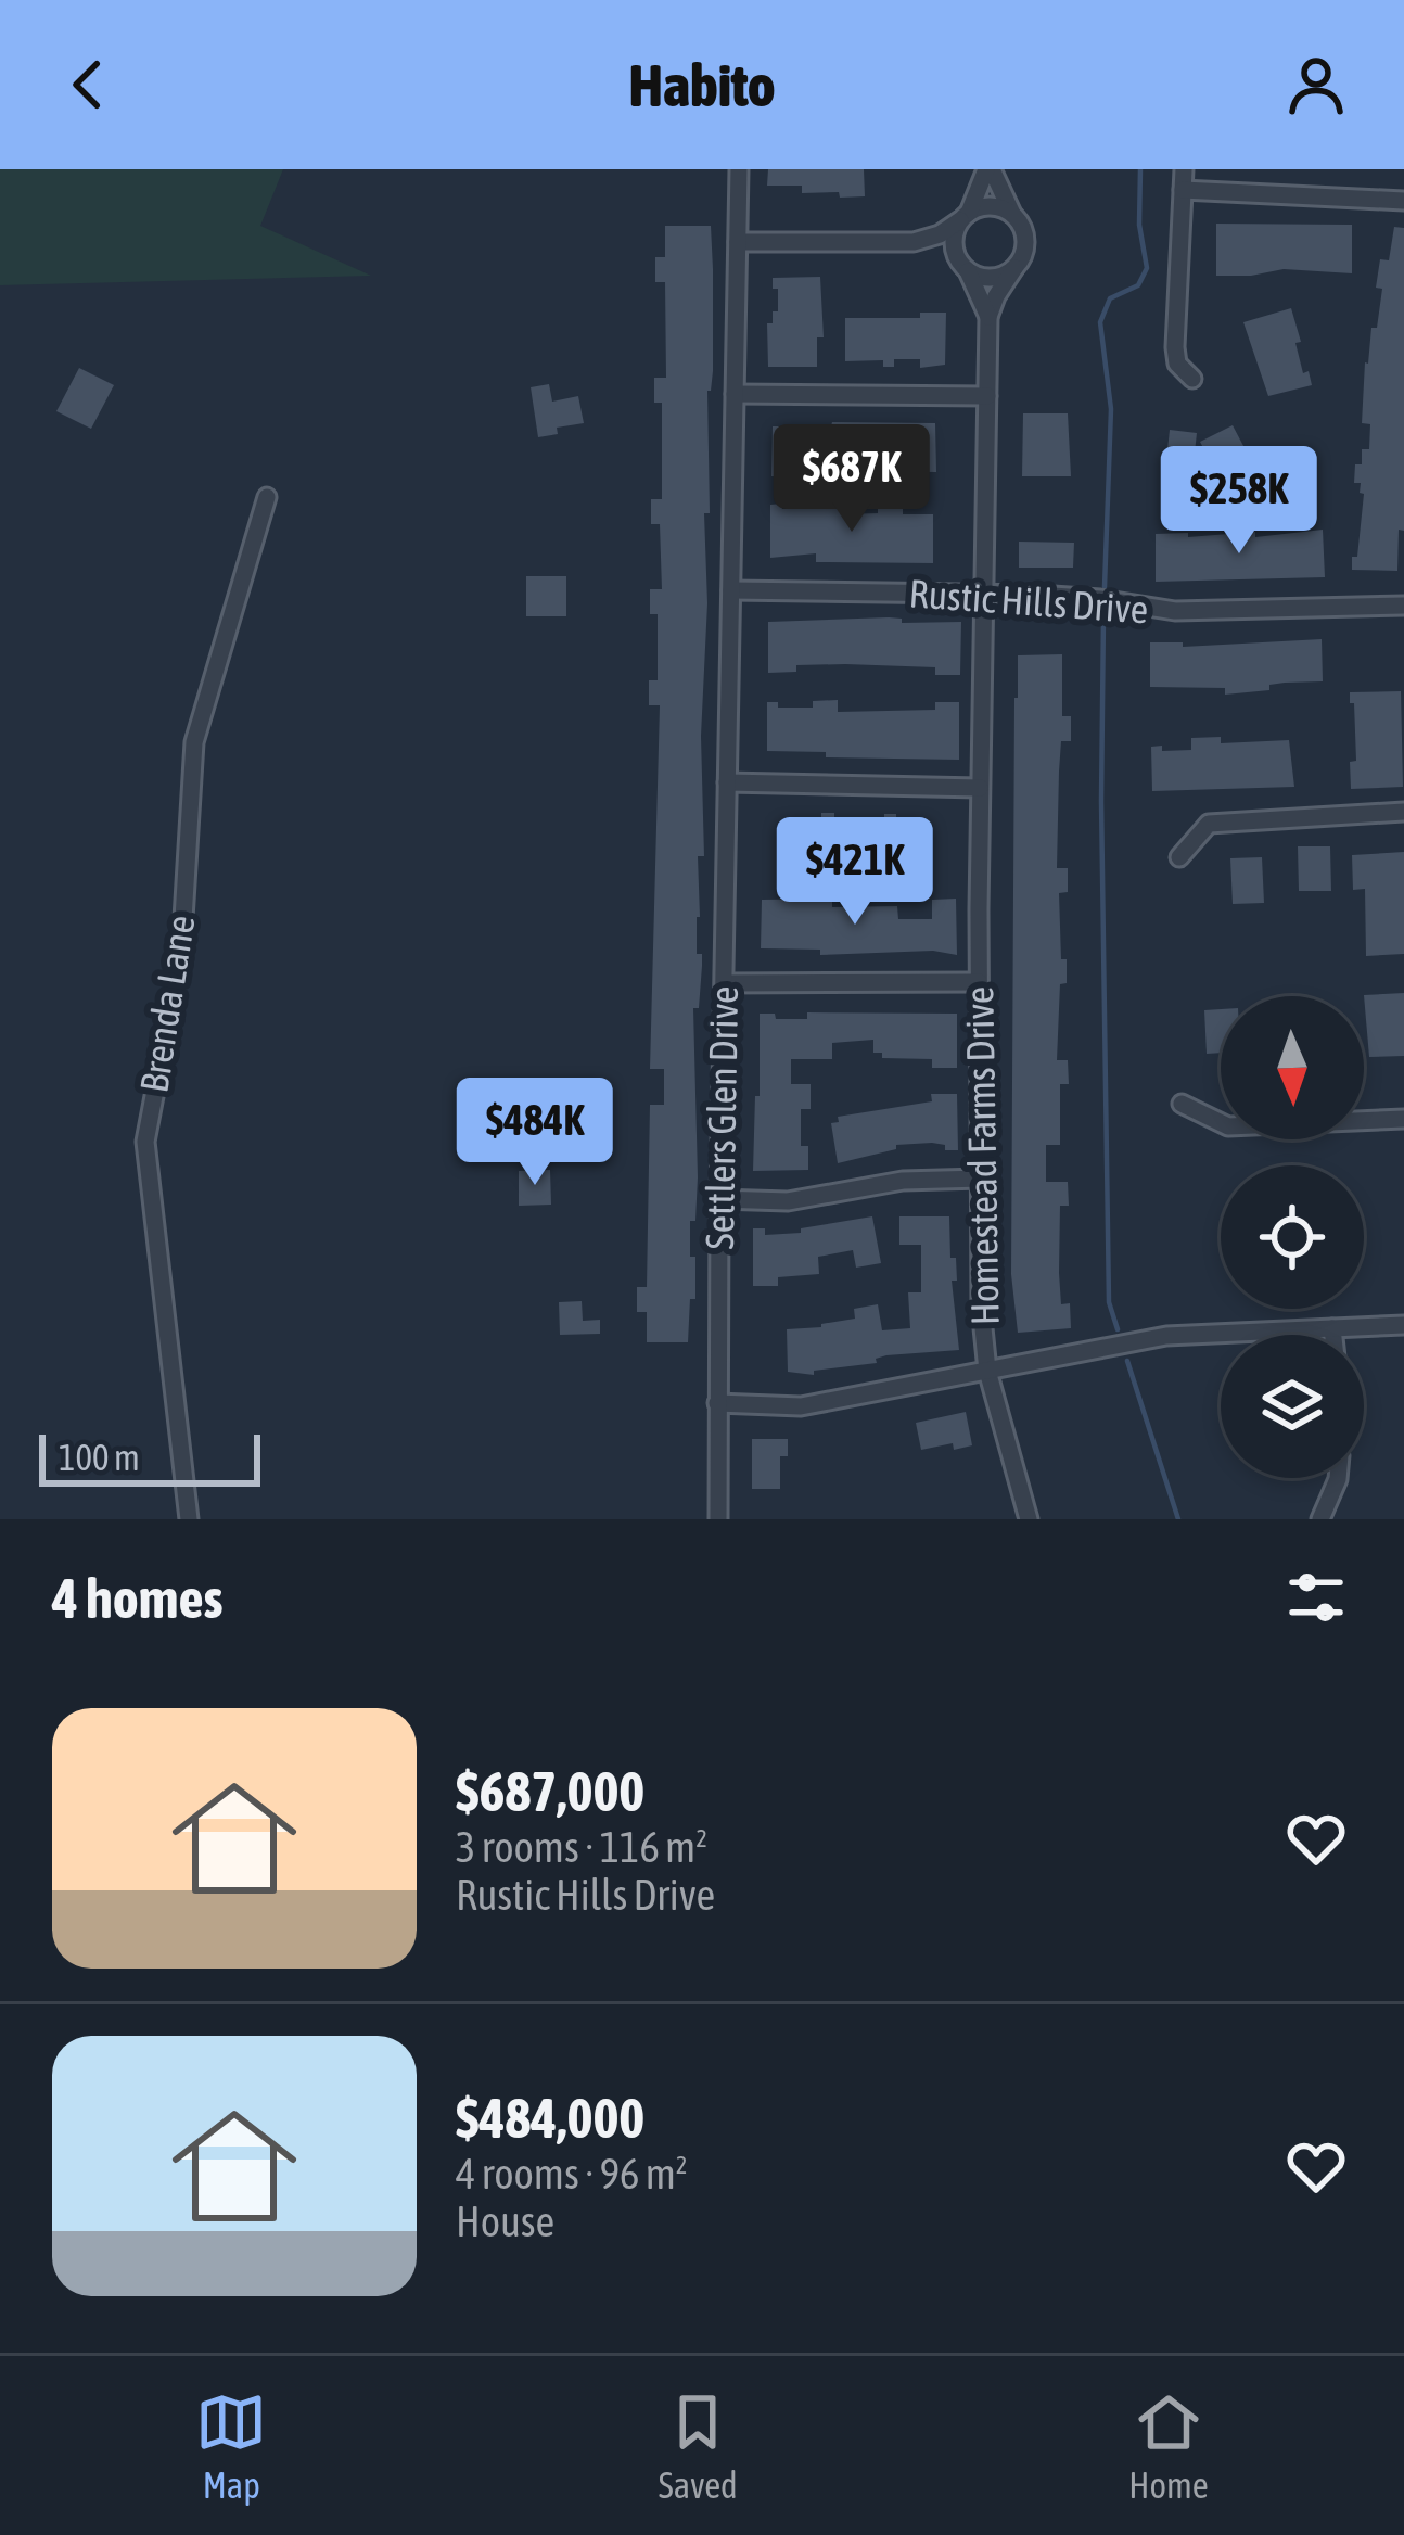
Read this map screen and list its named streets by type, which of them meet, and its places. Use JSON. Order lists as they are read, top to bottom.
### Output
{
  "streets": {
    "street": [
      "Rustic Hills Drive",
      "Brenda Lane",
      "Settlers Glen Drive",
      "Homestead Farms Drive"
    ]
  },
  "crossings": [
    ["Rustic Hills Drive", "Settlers Glen Drive"],
    ["Rustic Hills Drive", "Homestead Farms Drive"]
  ],
  "scale_bar": "100 m",
  "north": "bottom",
  "page": {
    "header": "Habito",
    "price": [
      "$687K",
      "$258K",
      "$421K",
      "$484K"
    ],
    "scale": "100 m",
    "heading": "4 homes",
    "list": [
      {
        "name": "$687,000",
        "note": "3 rooms · 116 m² · Rustic Hills Drive"
      },
      {
        "name": "$484,000",
        "note": "4 rooms · 96 m² · House"
      }
    ],
    "tabs": ["Map", "Saved", "Home"]
  }
}
